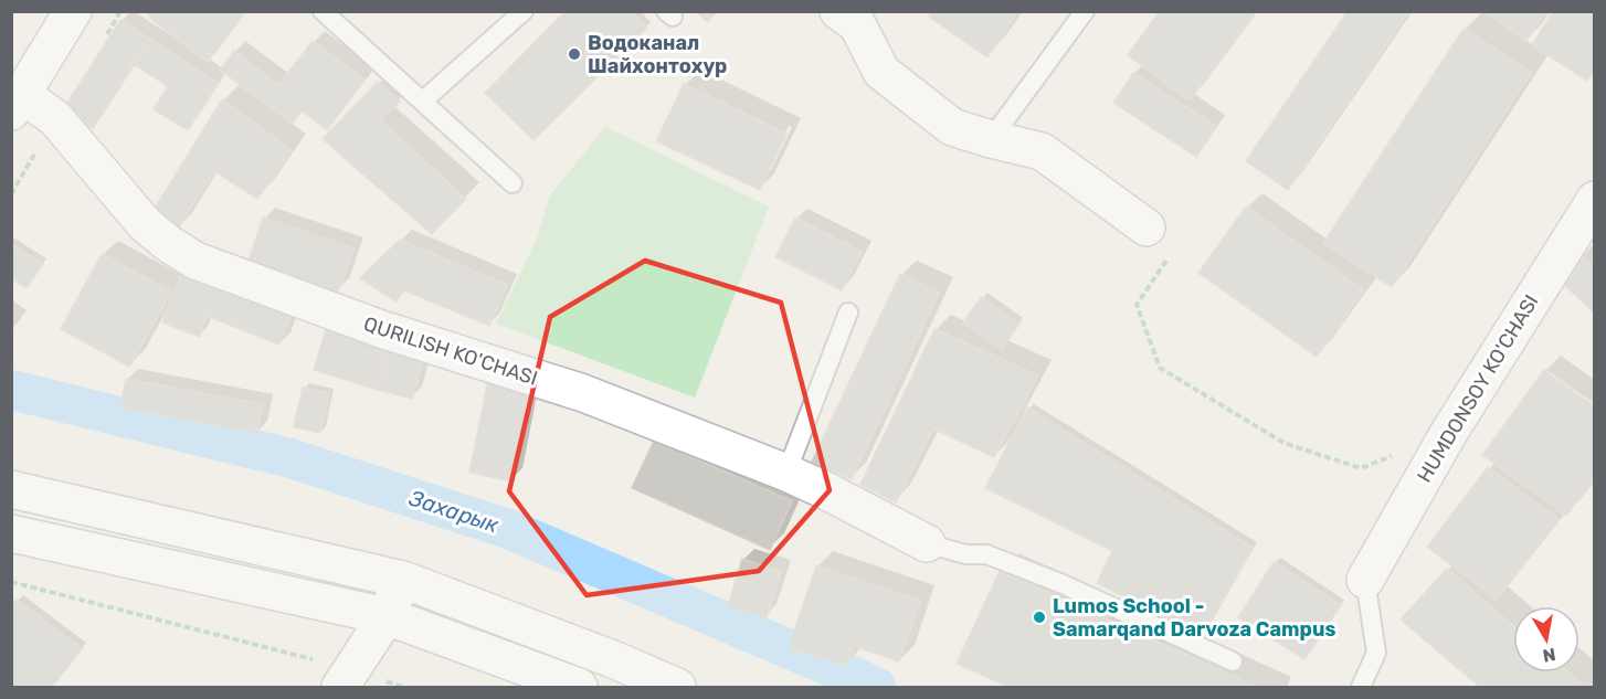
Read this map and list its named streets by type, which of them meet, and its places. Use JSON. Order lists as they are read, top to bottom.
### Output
{
  "streets": {
    "street": ["QURILISH KO'CHASI", "HUMDONSOY KO'CHASI"]
  },
  "water": ["Захарык"],
  "places": ["Водоканал Шайхонтохур", "Lumos School - Samarqand Darvoza Campus"],
  "north": "bottom"
}
